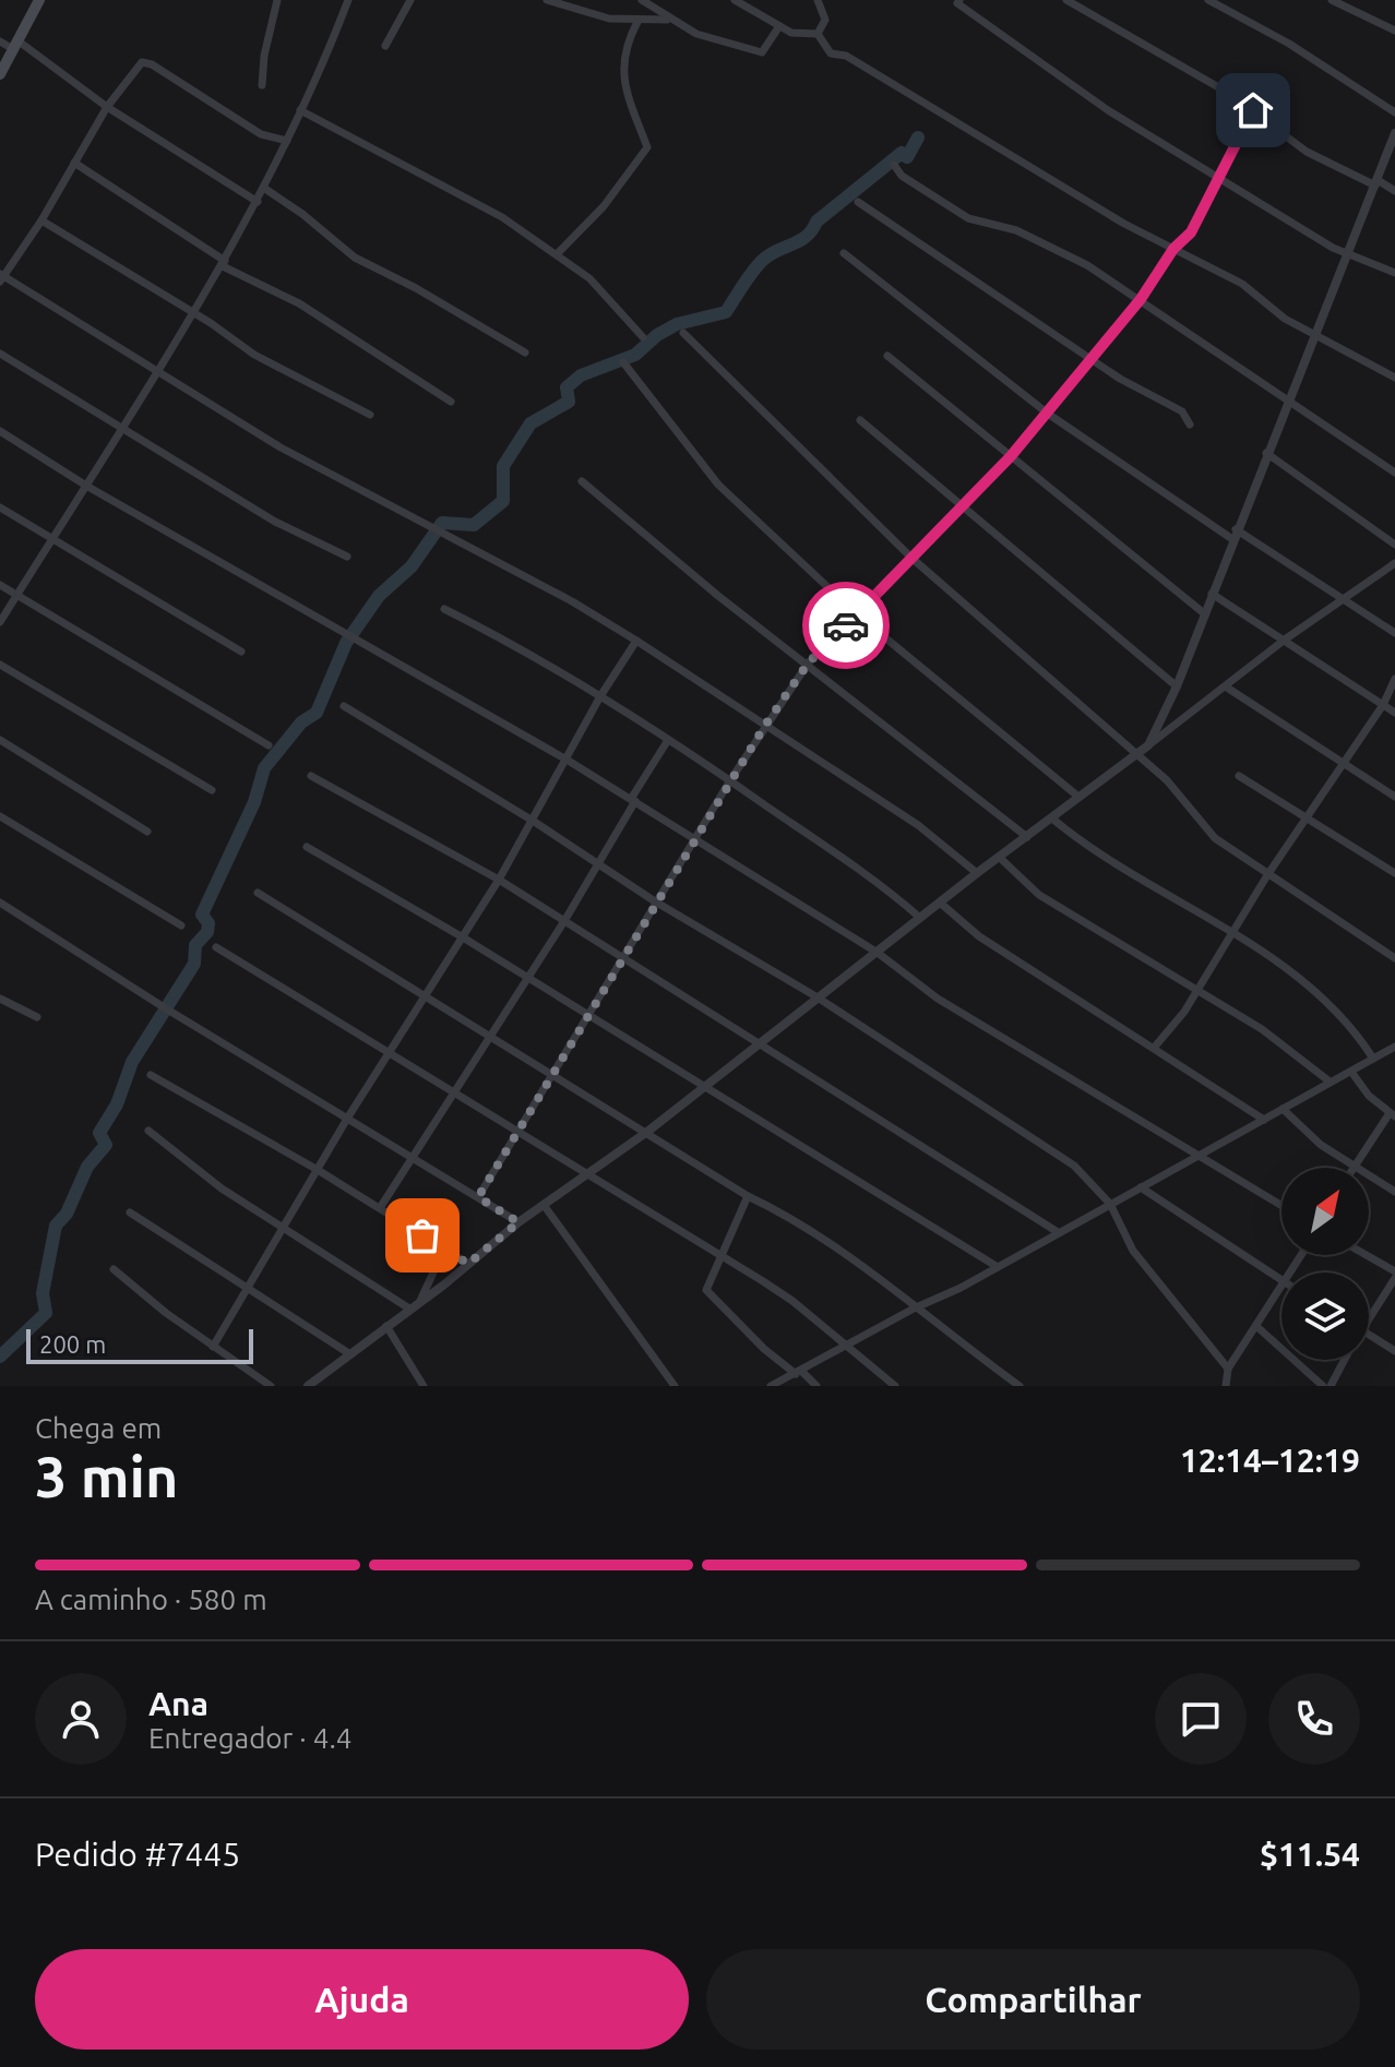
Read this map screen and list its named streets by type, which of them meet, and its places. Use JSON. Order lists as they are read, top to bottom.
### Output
{
  "scale_bar": "200 m",
  "north": "top right",
  "page": {
    "scale": "200 m",
    "heading": ["3 min", "Chega em", "12:14–12:19"],
    "panel": [
      "Ana",
      "Entregador · 4.4",
      "Pedido #7445",
      "$11.54"
    ],
    "bar": "A caminho · 580 m",
    "buttons": ["Ajuda", "Compartilhar"]
  }
}
